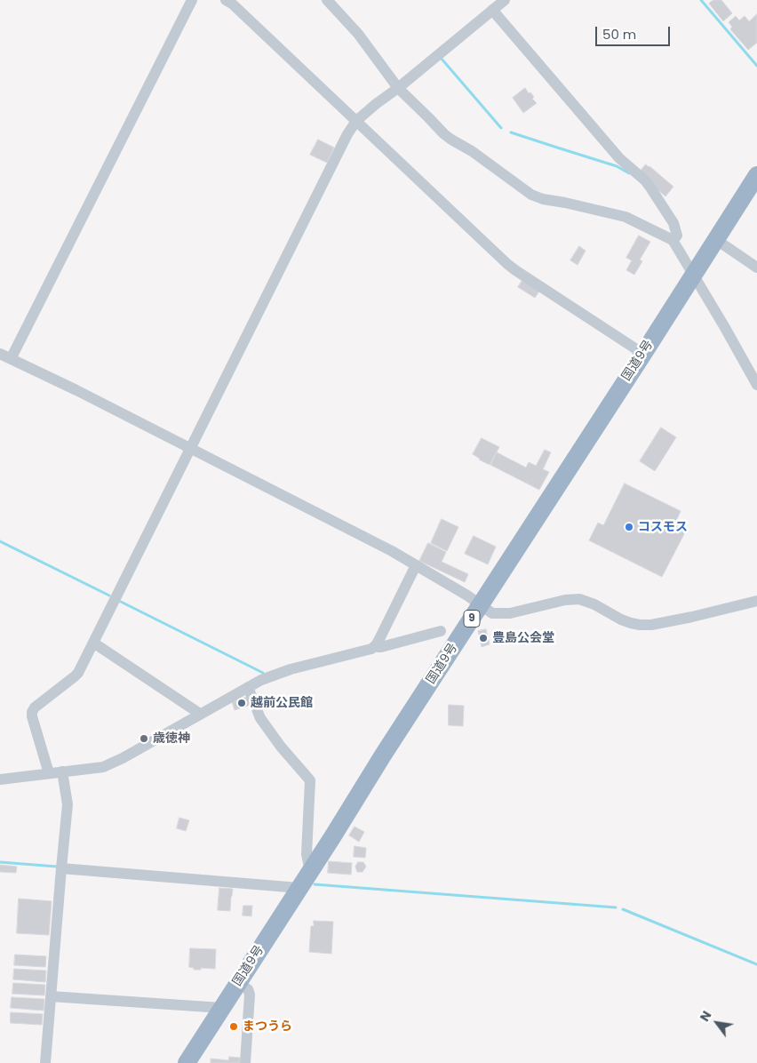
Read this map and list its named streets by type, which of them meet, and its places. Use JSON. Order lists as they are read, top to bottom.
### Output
{
  "streets": {
    "highway": ["国道9号", "9"]
  },
  "places": [
    "コスモス",
    "豊島公会堂",
    "越前公民館",
    "歳徳神",
    "まつうら"
  ],
  "scale_bar": "50 m",
  "north": "top left"
}
